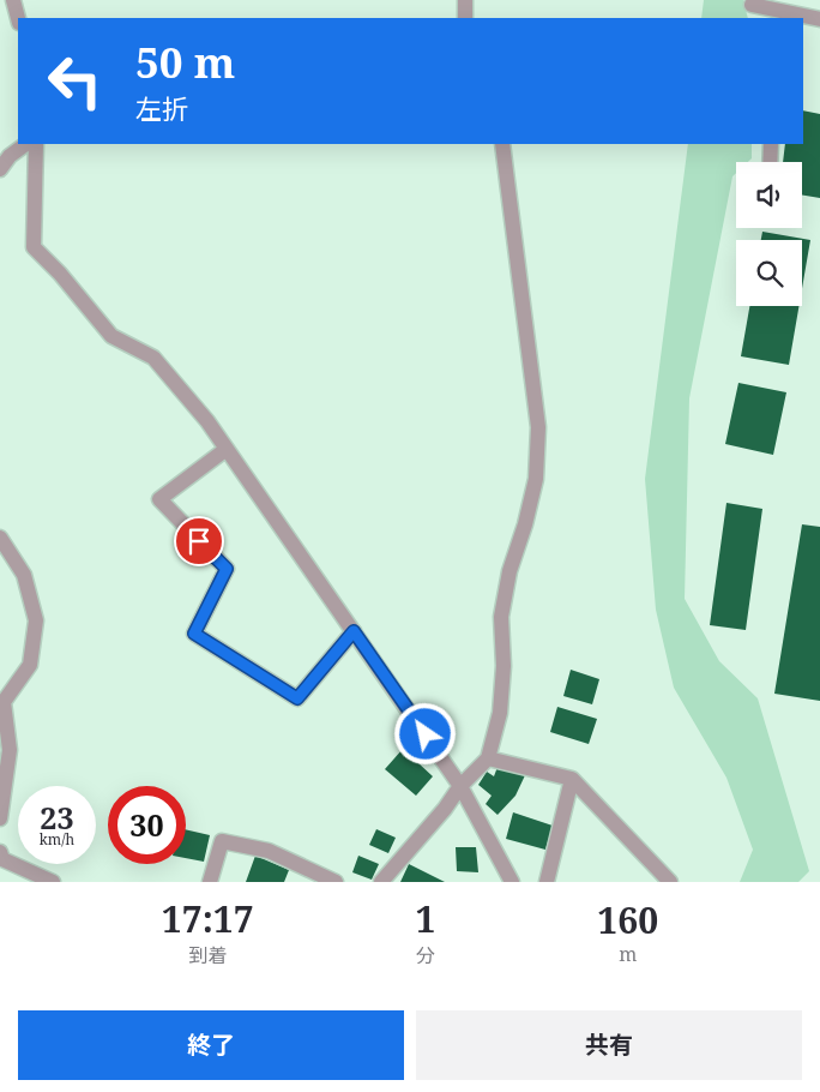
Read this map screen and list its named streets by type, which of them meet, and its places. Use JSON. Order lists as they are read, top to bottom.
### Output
{
  "page": {
    "turn": ["50 m", "左折"],
    "speed": "23 km/h",
    "limit": "30",
    "eta": [
      "17:17",
      "到着",
      "1",
      "分",
      "160",
      "m"
    ],
    "buttons": ["終了", "共有"]
  }
}
